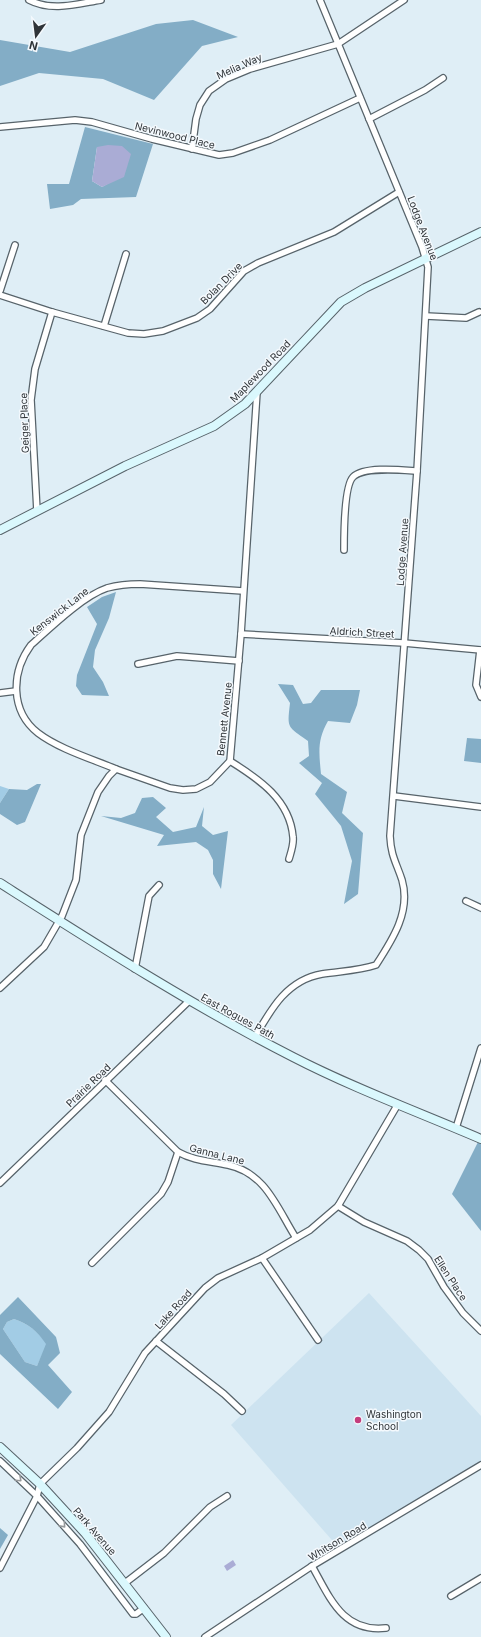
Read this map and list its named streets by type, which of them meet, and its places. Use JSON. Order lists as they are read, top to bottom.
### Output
{
  "streets": {
    "street": [
      "Melia Way",
      "Nevinwood Place",
      "Lodge Avenue",
      "Bolan Drive",
      "Maplewood Road",
      "Geiger Place",
      "Kenswick Lane",
      "Aldrich Street",
      "Bennett Avenue",
      "East Rogues Path",
      "Prairie Road",
      "Ganna Lane",
      "Ellen Place",
      "Lake Road",
      "Park Avenue",
      "Whitson Road"
    ]
  },
  "crossings": [
    ["Melia Way", "Nevinwood Place"],
    ["Melia Way", "Lodge Avenue"],
    ["Nevinwood Place", "Lodge Avenue"],
    ["Lodge Avenue", "Bolan Drive"],
    ["Lodge Avenue", "Maplewood Road"],
    ["Lodge Avenue", "Aldrich Street"],
    ["Lodge Avenue", "East Rogues Path"],
    ["Bolan Drive", "Geiger Place"],
    ["Maplewood Road", "Geiger Place"],
    ["Maplewood Road", "Bennett Avenue"],
    ["Kenswick Lane", "Bennett Avenue"],
    ["Aldrich Street", "Bennett Avenue"],
    ["East Rogues Path", "Prairie Road"],
    ["East Rogues Path", "Lake Road"],
    ["Prairie Road", "Ganna Lane"],
    ["Ganna Lane", "Lake Road"],
    ["Ellen Place", "Lake Road"],
    ["Lake Road", "Park Avenue"]
  ],
  "places": ["Washington School"],
  "north": "bottom"
}
